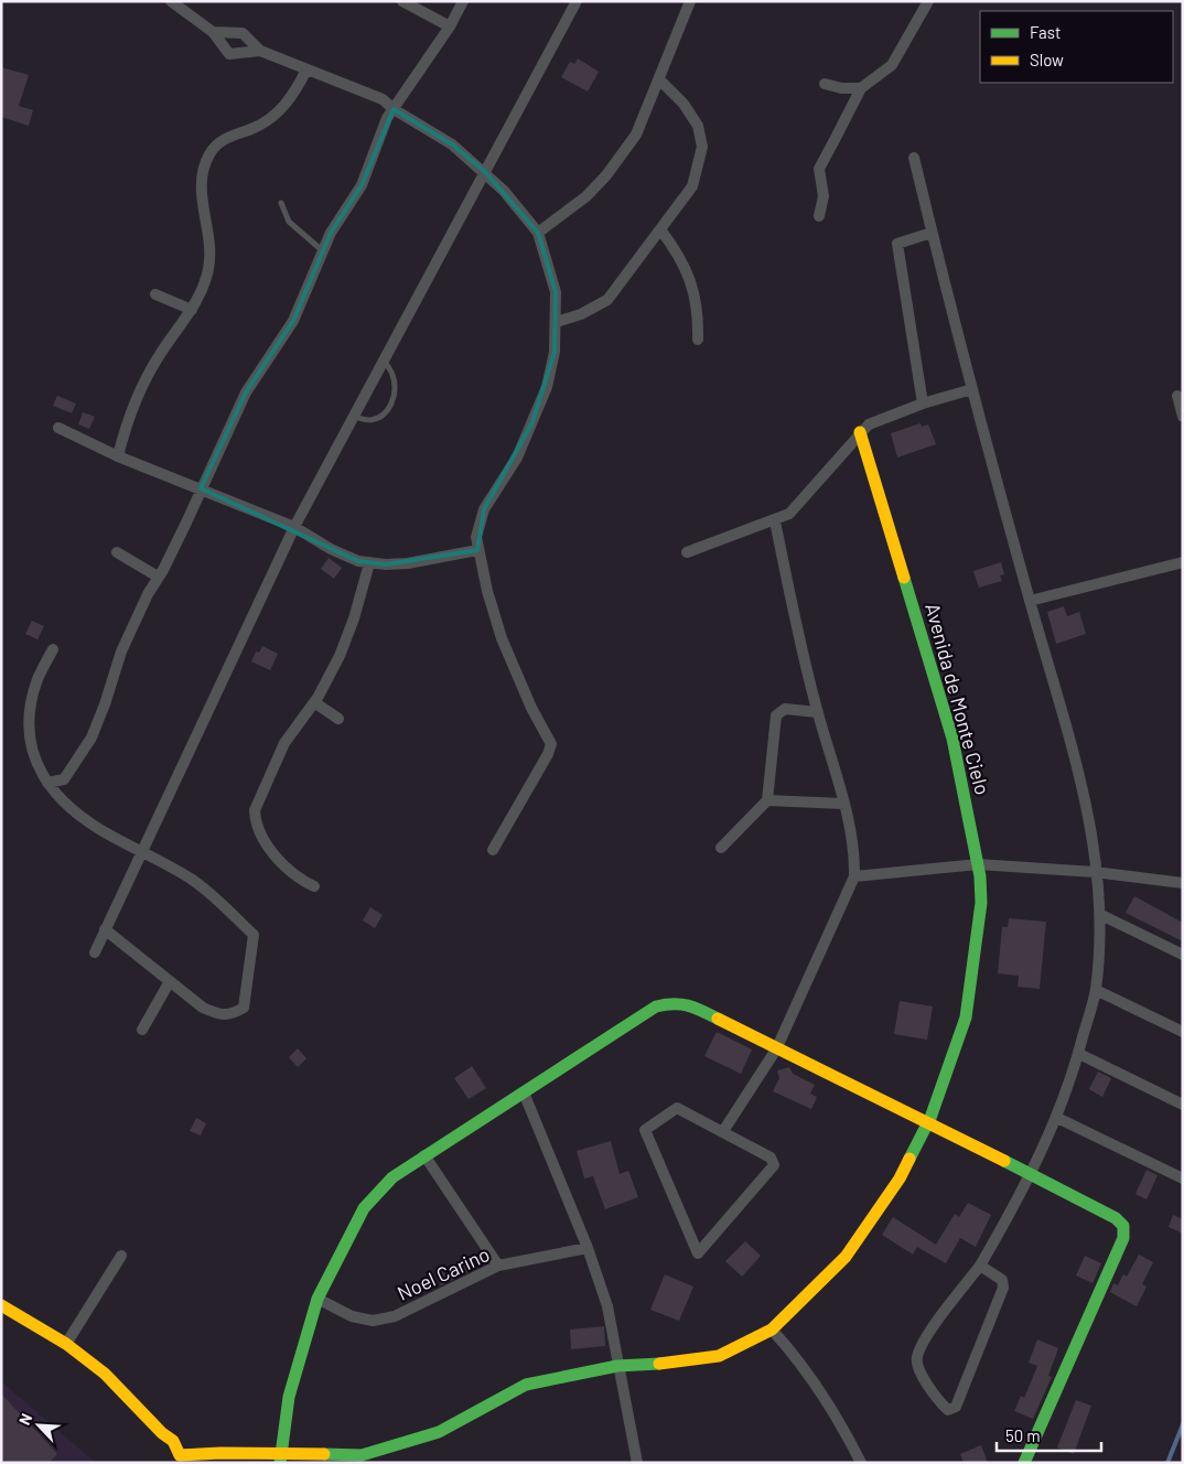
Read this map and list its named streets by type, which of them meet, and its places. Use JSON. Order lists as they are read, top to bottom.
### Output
{
  "streets": {
    "street": ["Avenida de Monte Cielo", "Noel Carino"]
  },
  "legend": ["Fast", "Slow"],
  "scale_bar": "50 m",
  "north": "top left"
}
